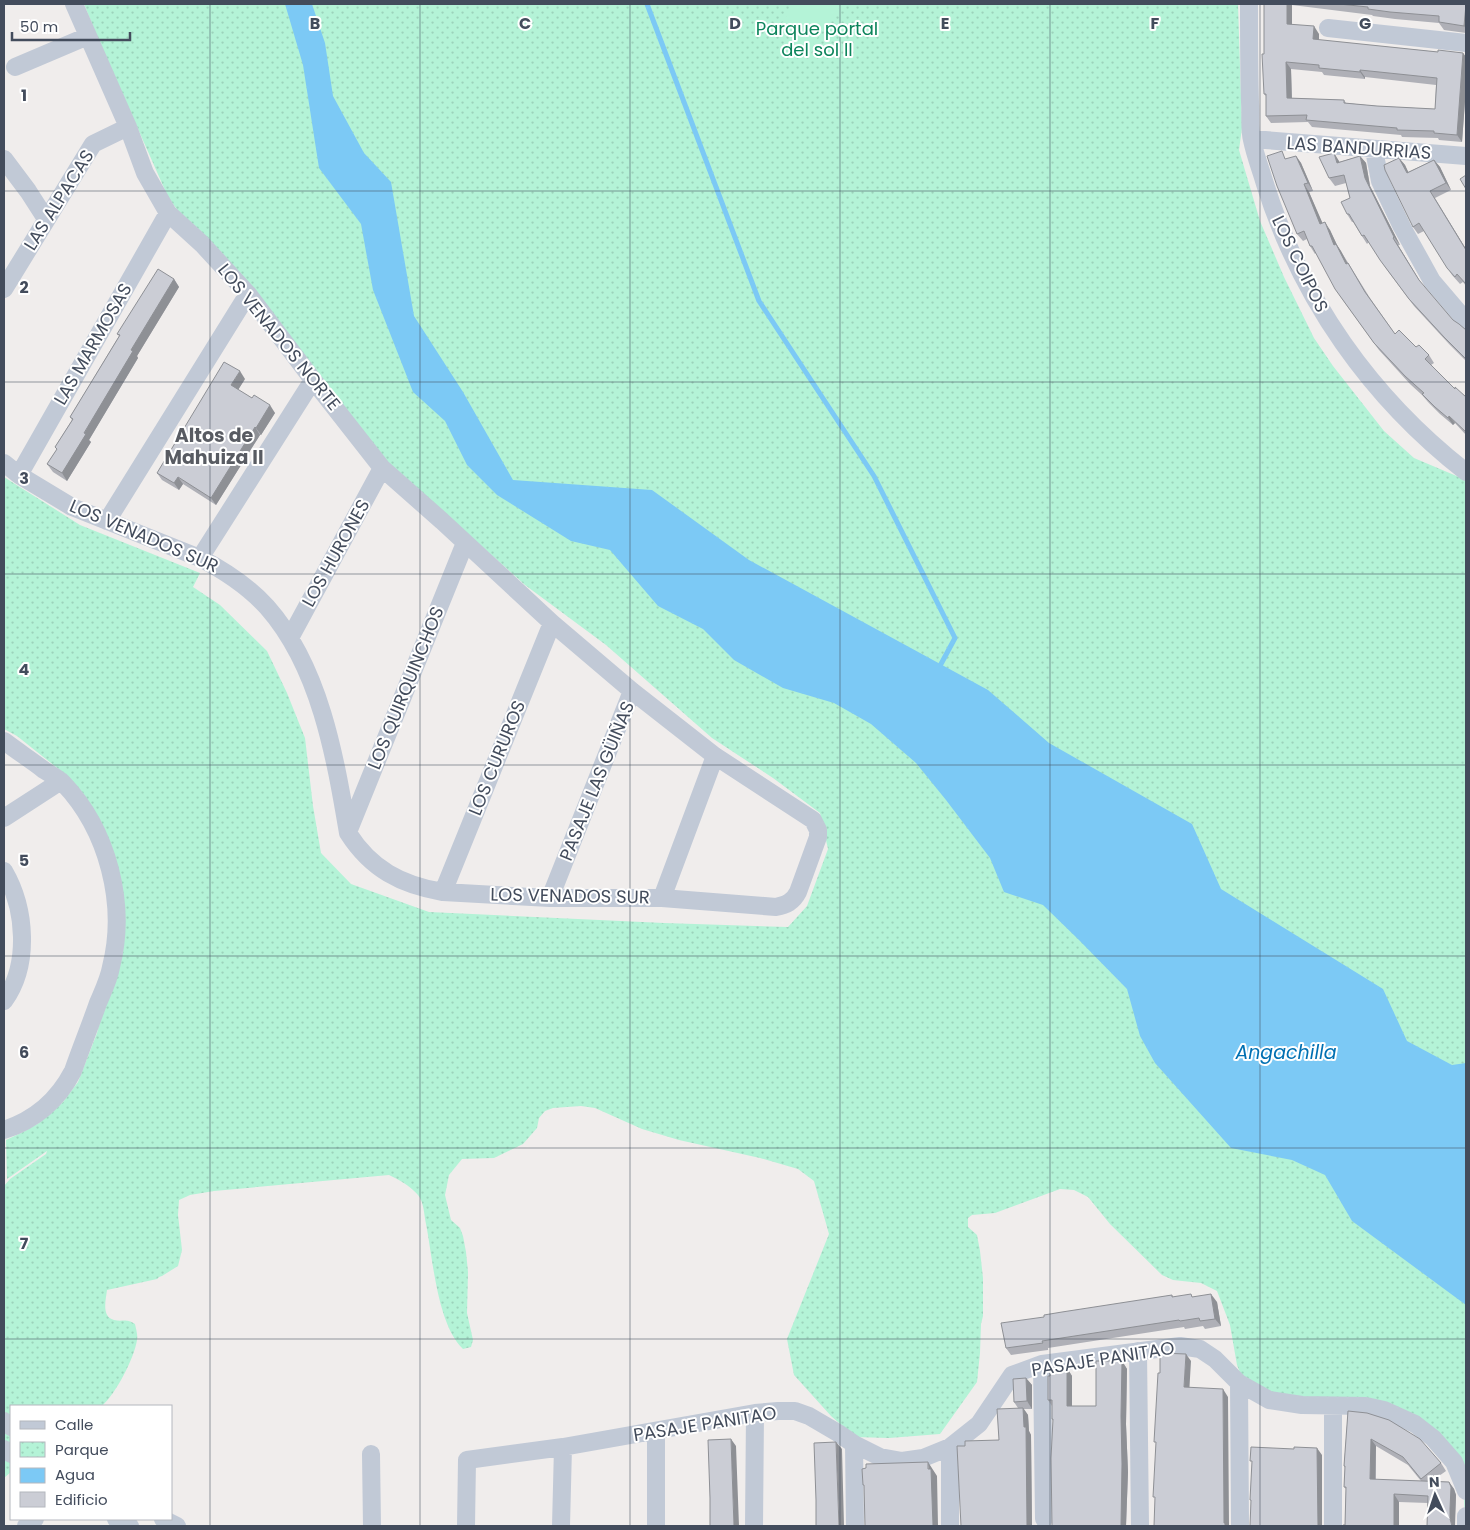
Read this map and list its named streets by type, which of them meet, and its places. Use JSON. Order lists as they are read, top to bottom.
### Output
{
  "streets": {
    "street": [
      "LAS BANDURRIAS",
      "LAS ALPACAS",
      "LOS COIPOS",
      "LOS VENADOS NORTE",
      "LAS MARMOSAS",
      "LOS VENADOS SUR",
      "LOS HURONES",
      "LOS QUIRQUINCHOS",
      "LOS CURUROS",
      "PASAJE LAS GÜIÑAS",
      "PASAJE PANITAO"
    ]
  },
  "crossings": [
    ["LAS BANDURRIAS", "LOS COIPOS"],
    ["LAS ALPACAS", "LOS VENADOS NORTE"],
    ["LOS VENADOS NORTE", "LAS MARMOSAS"],
    ["LOS VENADOS NORTE", "LOS VENADOS SUR"],
    ["LOS VENADOS NORTE", "LOS HURONES"],
    ["LAS MARMOSAS", "LOS VENADOS SUR"],
    ["LOS VENADOS SUR", "LOS HURONES"],
    ["LOS VENADOS SUR", "LOS QUIRQUINCHOS"],
    ["LOS VENADOS SUR", "LOS CURUROS"],
    ["LOS VENADOS SUR", "PASAJE LAS GÜIÑAS"]
  ],
  "districts": ["Altos de Mahuiza II"],
  "water": ["Angachilla"],
  "parks": ["Parque portal del sol II"],
  "legend": [
    "Calle",
    "Parque",
    "Agua",
    "Edificio"
  ],
  "scale_bar": "50 m",
  "north": "top",
  "grid": {
    "columns": [
      "B",
      "C",
      "D",
      "E",
      "F",
      "G"
    ],
    "rows": [
      "1",
      "2",
      "3",
      "4",
      "5",
      "6",
      "7"
    ]
  }
}
